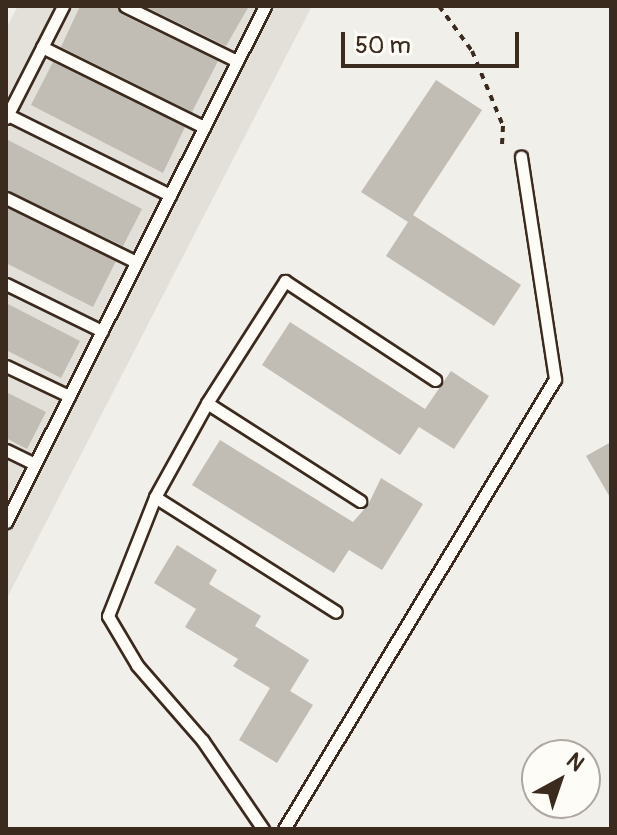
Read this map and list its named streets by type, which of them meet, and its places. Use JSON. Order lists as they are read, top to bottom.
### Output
{
  "scale_bar": "50 m",
  "north": "top right"
}
